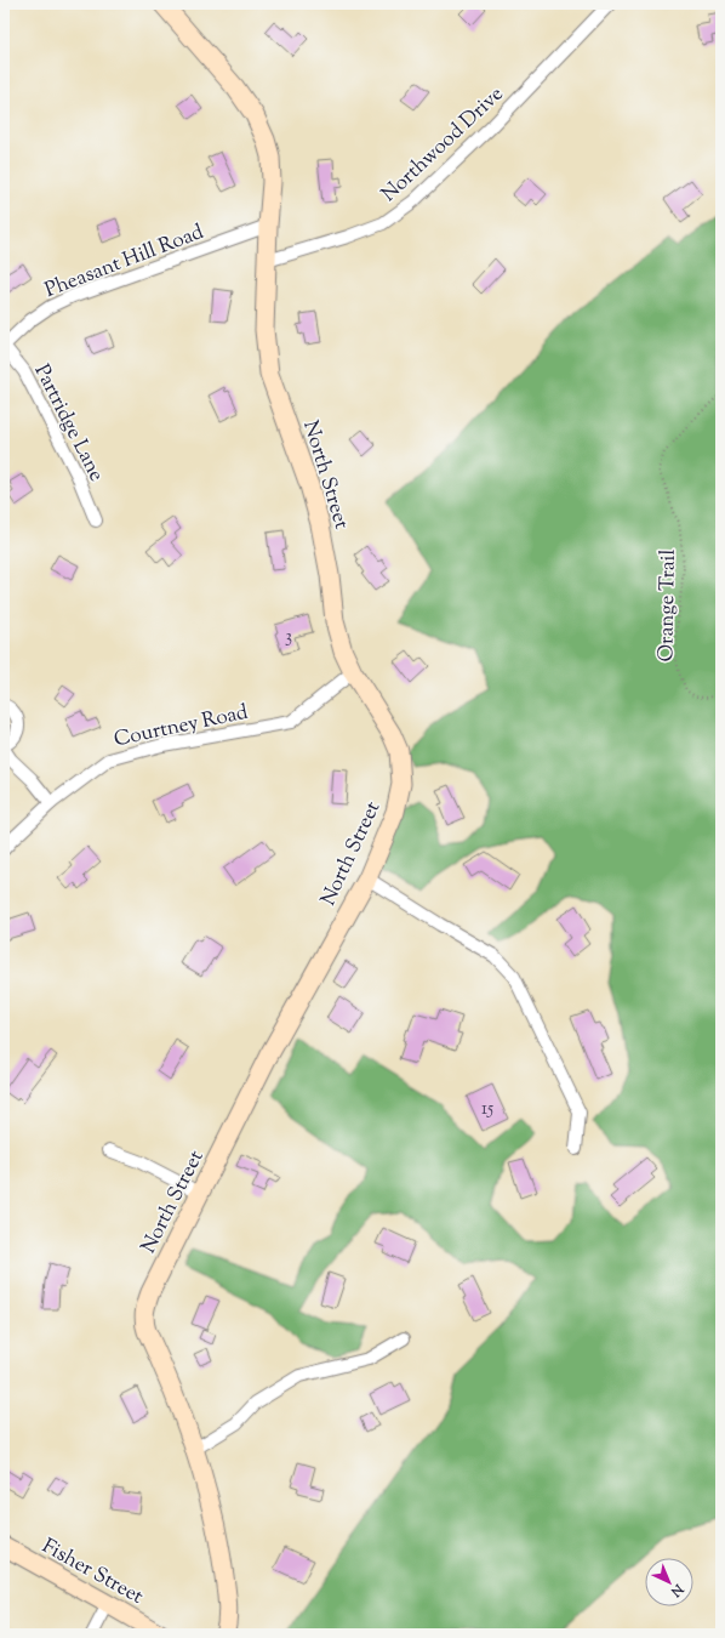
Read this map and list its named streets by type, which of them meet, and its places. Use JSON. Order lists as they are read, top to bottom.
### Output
{
  "streets": {
    "street": [
      "Northwood Drive",
      "Pheasant Hill Road",
      "Partridge Lane",
      "North Street",
      "Courtney Road",
      "Fisher Street"
    ],
    "path": ["Orange Trail"]
  },
  "crossings": [
    ["Northwood Drive", "North Street"],
    ["Pheasant Hill Road", "Partridge Lane"],
    ["Pheasant Hill Road", "North Street"],
    ["North Street", "Courtney Road"]
  ],
  "house_numbers": ["3", "15"],
  "north": "bottom right"
}
